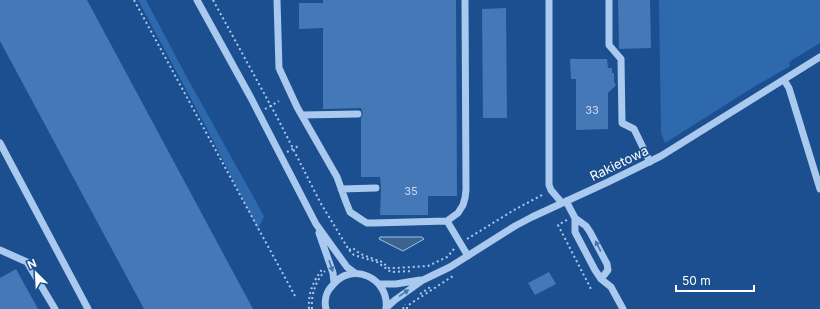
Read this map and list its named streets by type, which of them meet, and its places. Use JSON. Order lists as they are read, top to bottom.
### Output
{
  "streets": {
    "street": ["Rakietowa"]
  },
  "house_numbers": ["33", "35"],
  "scale_bar": "50 m",
  "north": "top left"
}
